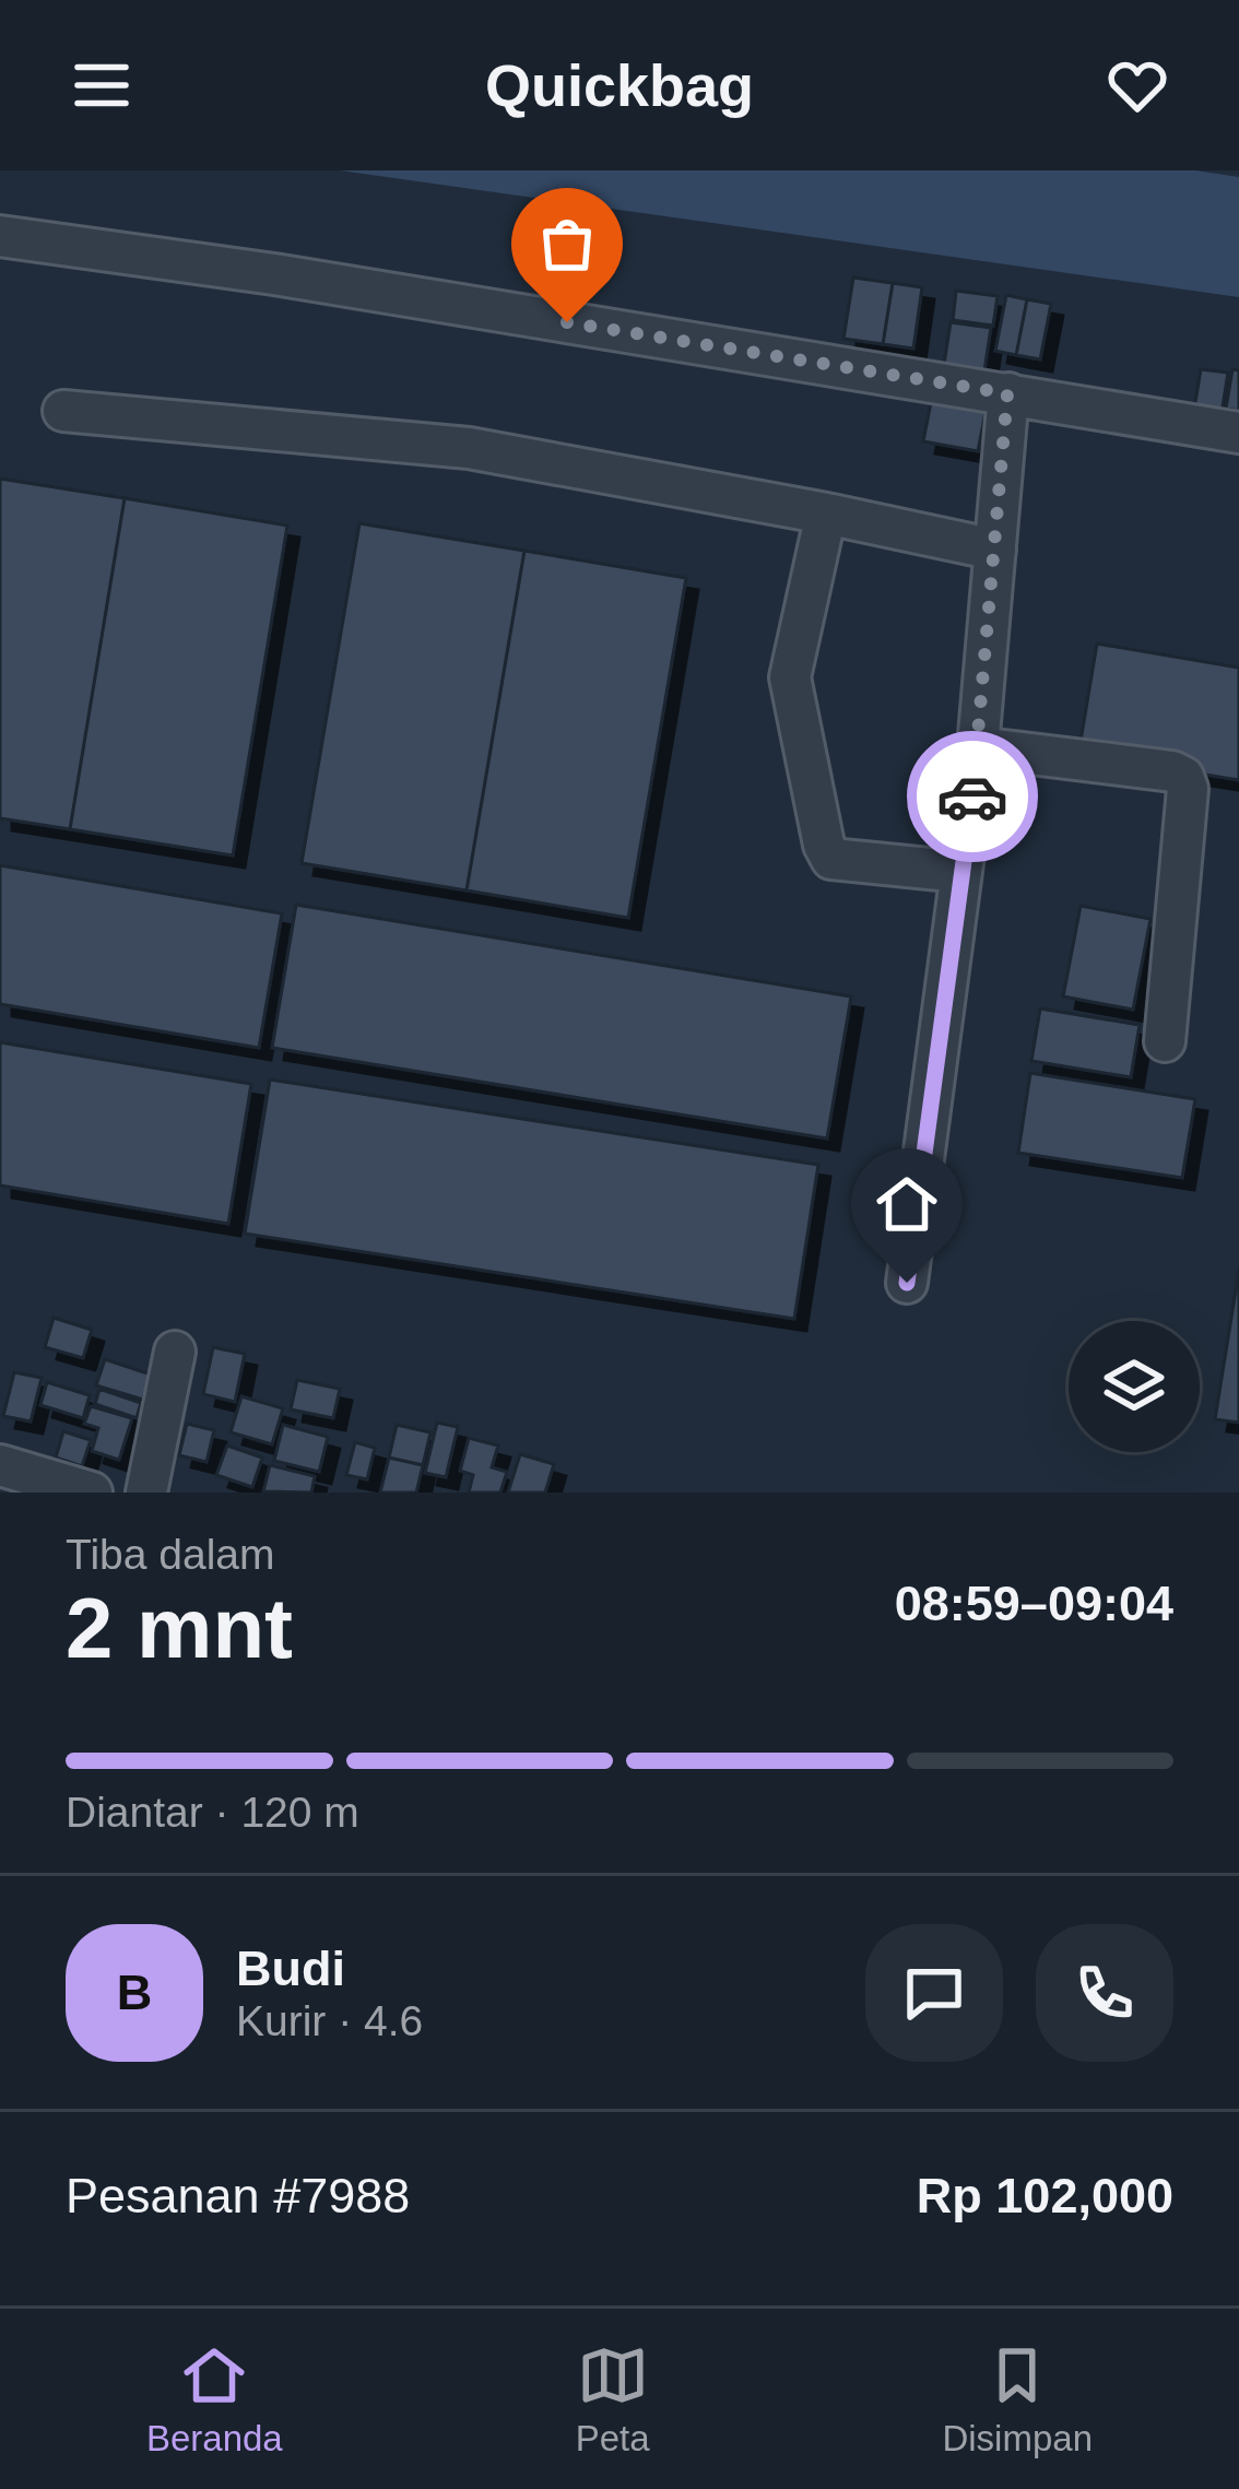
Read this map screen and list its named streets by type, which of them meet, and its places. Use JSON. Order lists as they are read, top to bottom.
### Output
{
  "page": {
    "header": "Quickbag",
    "heading": ["2 mnt", "Tiba dalam", "08:59–09:04"],
    "panel": [
      "Budi",
      "Kurir · 4.6",
      "Pesanan #7988",
      "Rp 102,000"
    ],
    "bar": "Diantar · 120 m",
    "round": "B",
    "tabs": ["Beranda", "Peta", "Disimpan"]
  }
}
